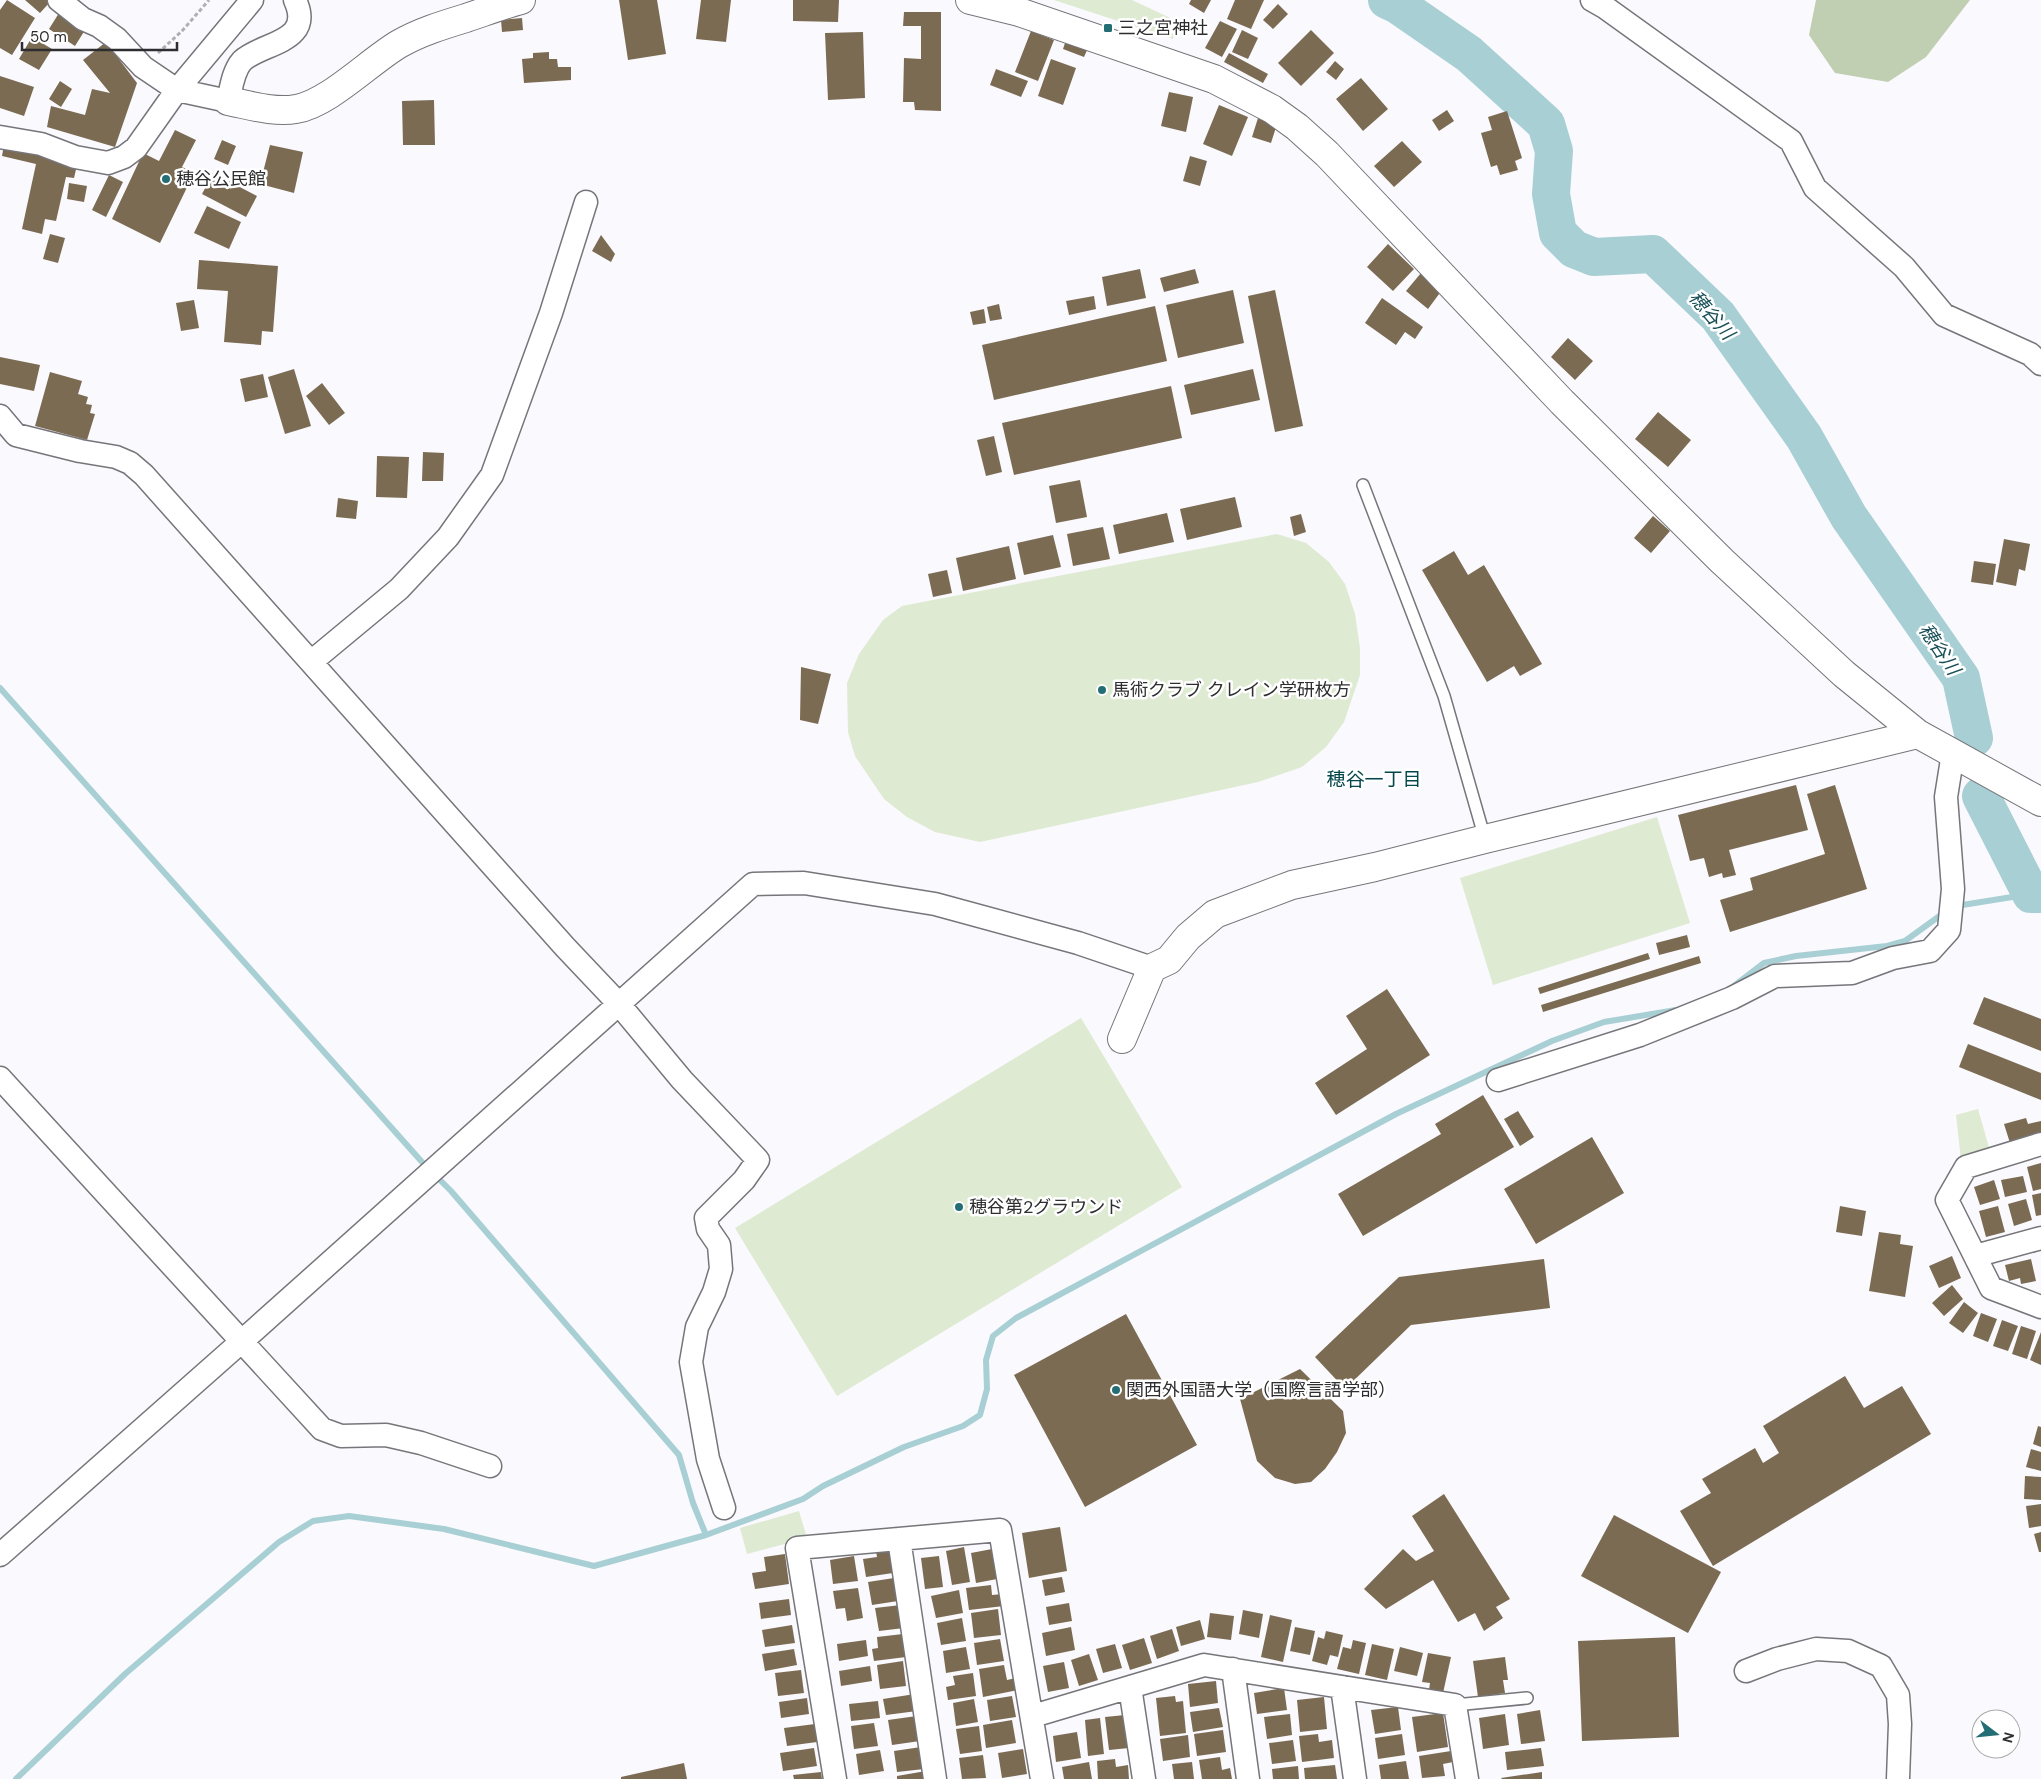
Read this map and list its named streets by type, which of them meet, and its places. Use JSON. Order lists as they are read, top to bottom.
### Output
{
  "districts": ["穂谷一丁目"],
  "water": ["穂谷川"],
  "places": {
    "transit": ["三之宮神社"],
    "other": [
      "穂谷公民館",
      "馬術クラブ クレイン学研枚方",
      "穂谷第2グラウンド",
      "関西外国語大学（国際言語学部）"
    ]
  },
  "scale_bar": "50 m",
  "north": "right"
}
